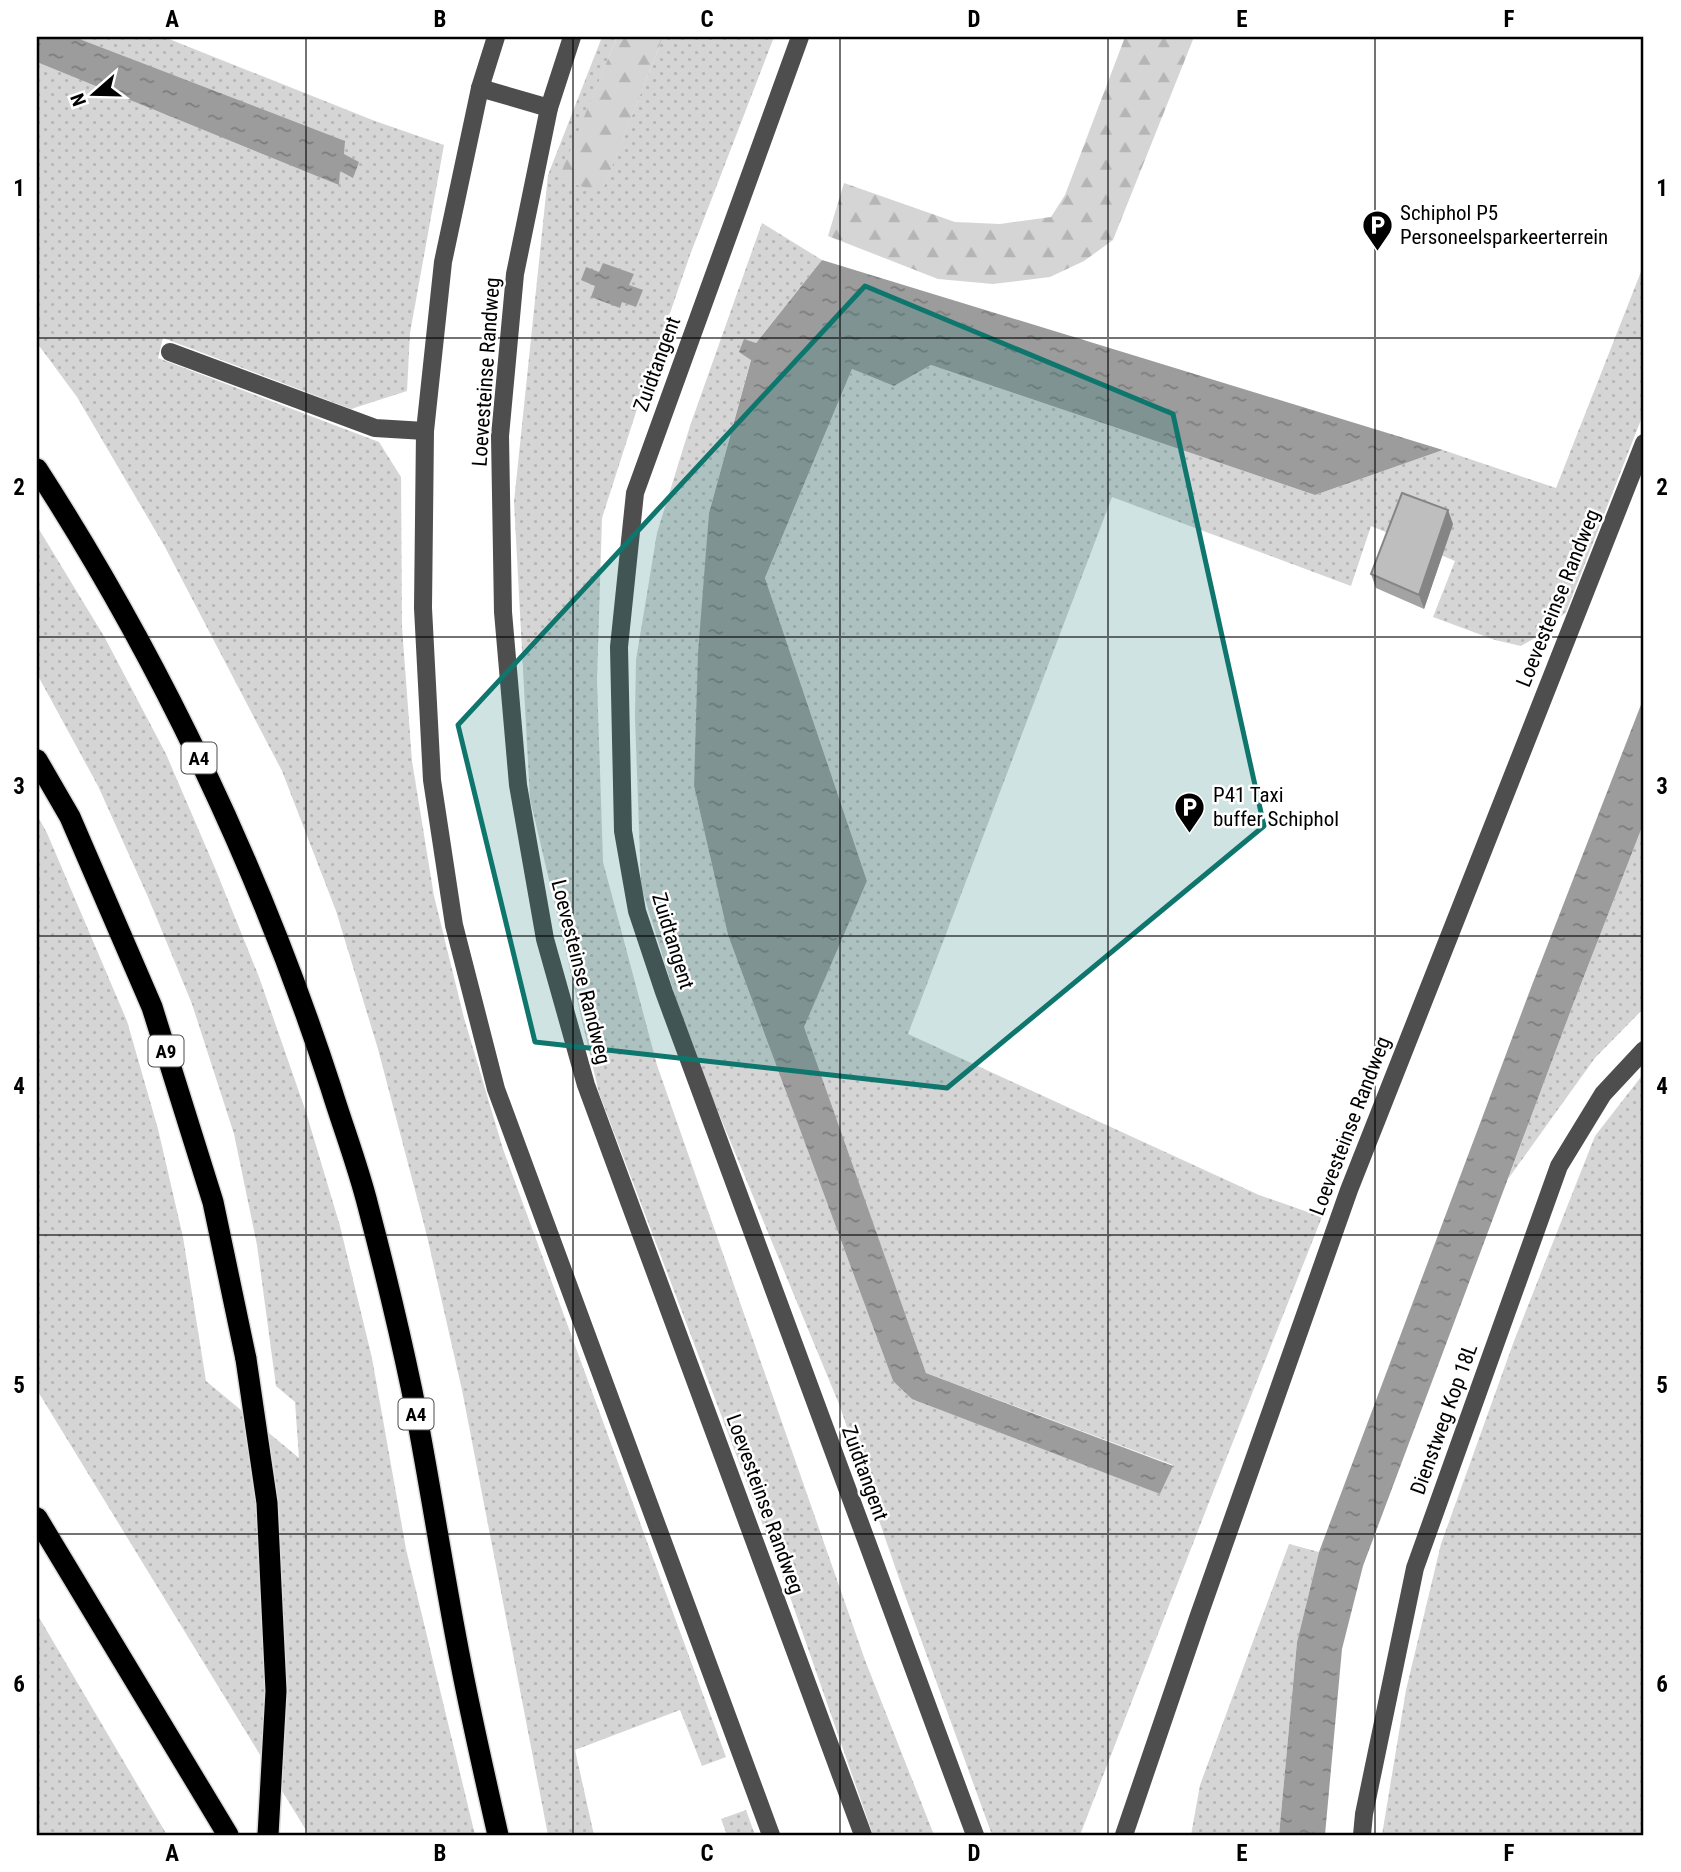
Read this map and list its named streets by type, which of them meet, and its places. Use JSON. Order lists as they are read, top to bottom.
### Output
{
  "streets": {
    "highway": ["A4", "A9"],
    "street": ["Zuidtangent", "Loevesteinse Randweg", "Dienstweg Kop 18L"]
  },
  "places": {
    "parking": ["Schiphol P5 Personeelsparkeerterrein", "P41 Taxi buffer Schiphol"]
  },
  "north": "left",
  "grid": {
    "columns": [
      "A",
      "B",
      "C",
      "D",
      "E",
      "F"
    ],
    "rows": [
      "1",
      "2",
      "3",
      "4",
      "5",
      "6"
    ]
  }
}
